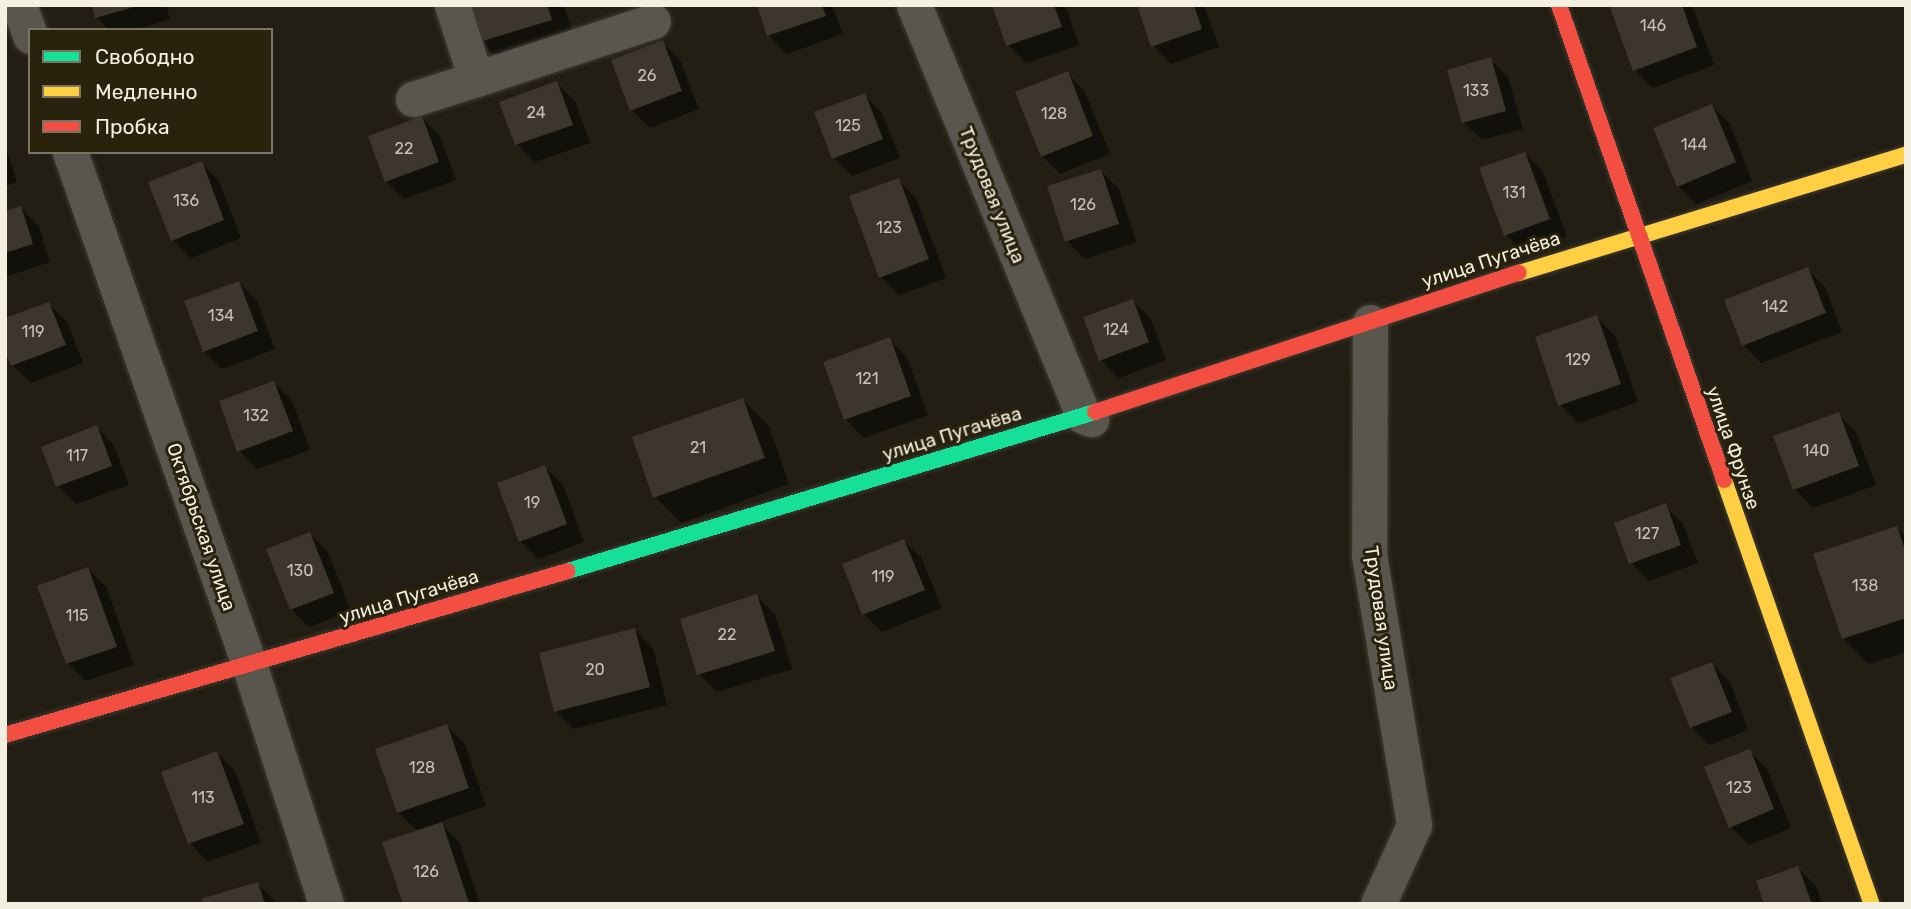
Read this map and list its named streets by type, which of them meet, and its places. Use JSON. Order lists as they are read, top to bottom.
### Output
{
  "streets": {
    "street": [
      "Трудовая улица",
      "улица Пугачёва",
      "улица Фрунзе",
      "Октябрьская улица"
    ]
  },
  "crossings": [
    ["Трудовая улица", "улица Пугачёва"],
    ["улица Пугачёва", "улица Фрунзе"],
    ["улица Пугачёва", "Октябрьская улица"]
  ],
  "house_numbers": [
    "146",
    "26",
    "133",
    "24",
    "128",
    "125",
    "144",
    "22",
    "131",
    "136",
    "126",
    "123",
    "142",
    "134",
    "124",
    "119",
    "129",
    "121",
    "132",
    "21",
    "140",
    "117",
    "19",
    "127",
    "130",
    "119",
    "138",
    "115",
    "22",
    "20",
    "128",
    "123",
    "113",
    "126"
  ],
  "legend": ["Свободно", "Медленно", "Пробка"]
}
